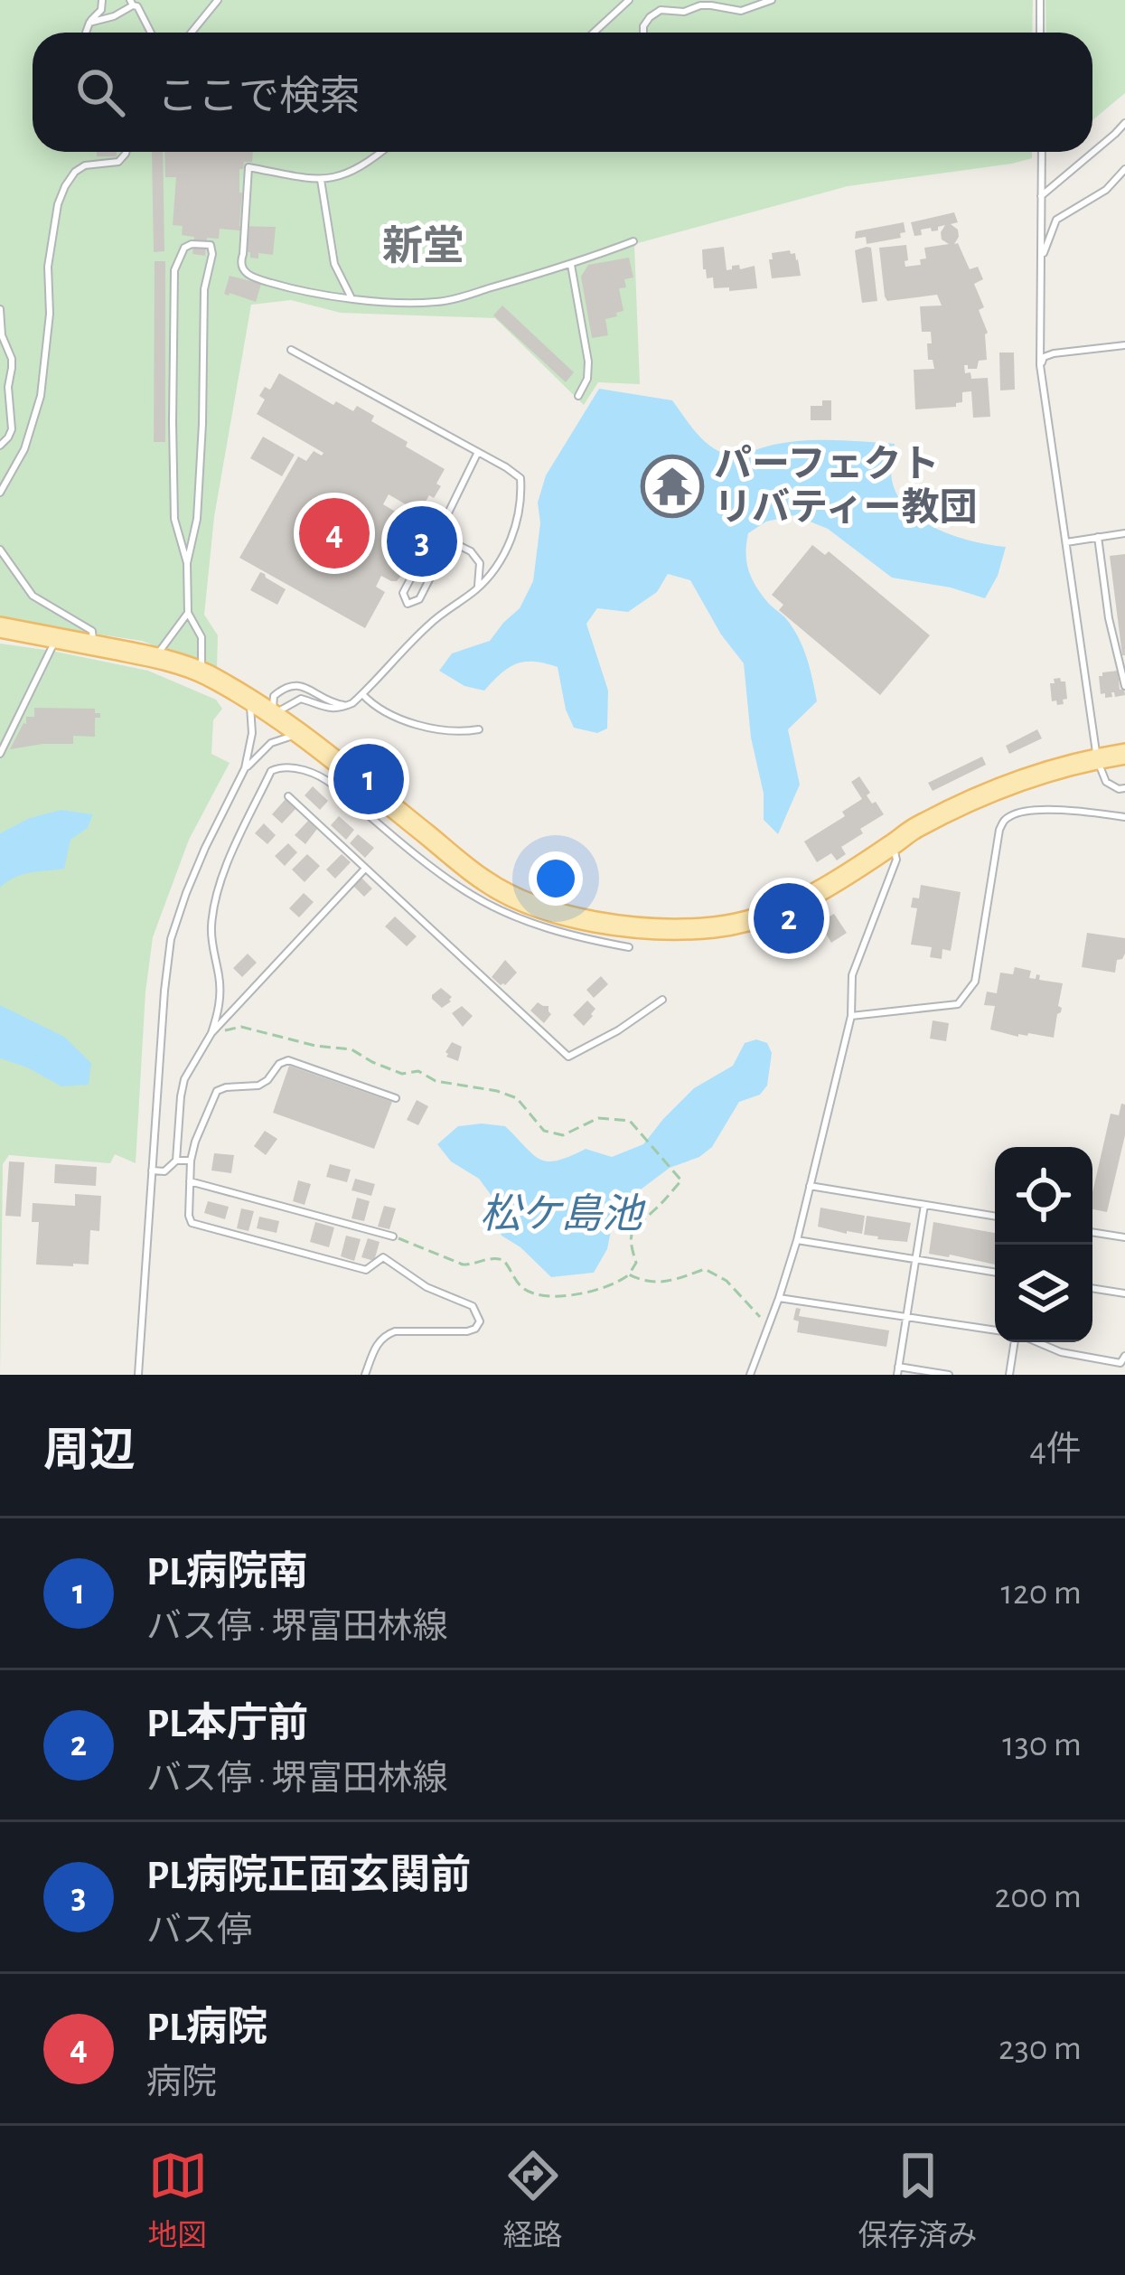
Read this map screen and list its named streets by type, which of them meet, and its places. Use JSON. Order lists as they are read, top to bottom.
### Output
{
  "districts": ["新堂"],
  "water": ["松ケ島池"],
  "places": {
    "temple": ["パーフェクト リバティー教団"]
  },
  "page": {
    "search": "ここで検索",
    "pins": [
      "4",
      "3",
      "1",
      "2"
    ],
    "heading": ["周辺", "4件"],
    "list": [
      {
        "mark": "1",
        "name": "PL病院南",
        "note": "バス停 · 堺富田林線",
        "value": "120 m"
      },
      {
        "mark": "2",
        "name": "PL本庁前",
        "note": "バス停 · 堺富田林線",
        "value": "130 m"
      },
      {
        "mark": "3",
        "name": "PL病院正面玄関前",
        "note": "バス停",
        "value": "200 m"
      },
      {
        "mark": "4",
        "name": "PL病院",
        "note": "病院",
        "value": "230 m"
      }
    ],
    "nav": ["地図", "経路", "保存済み"]
  }
}
